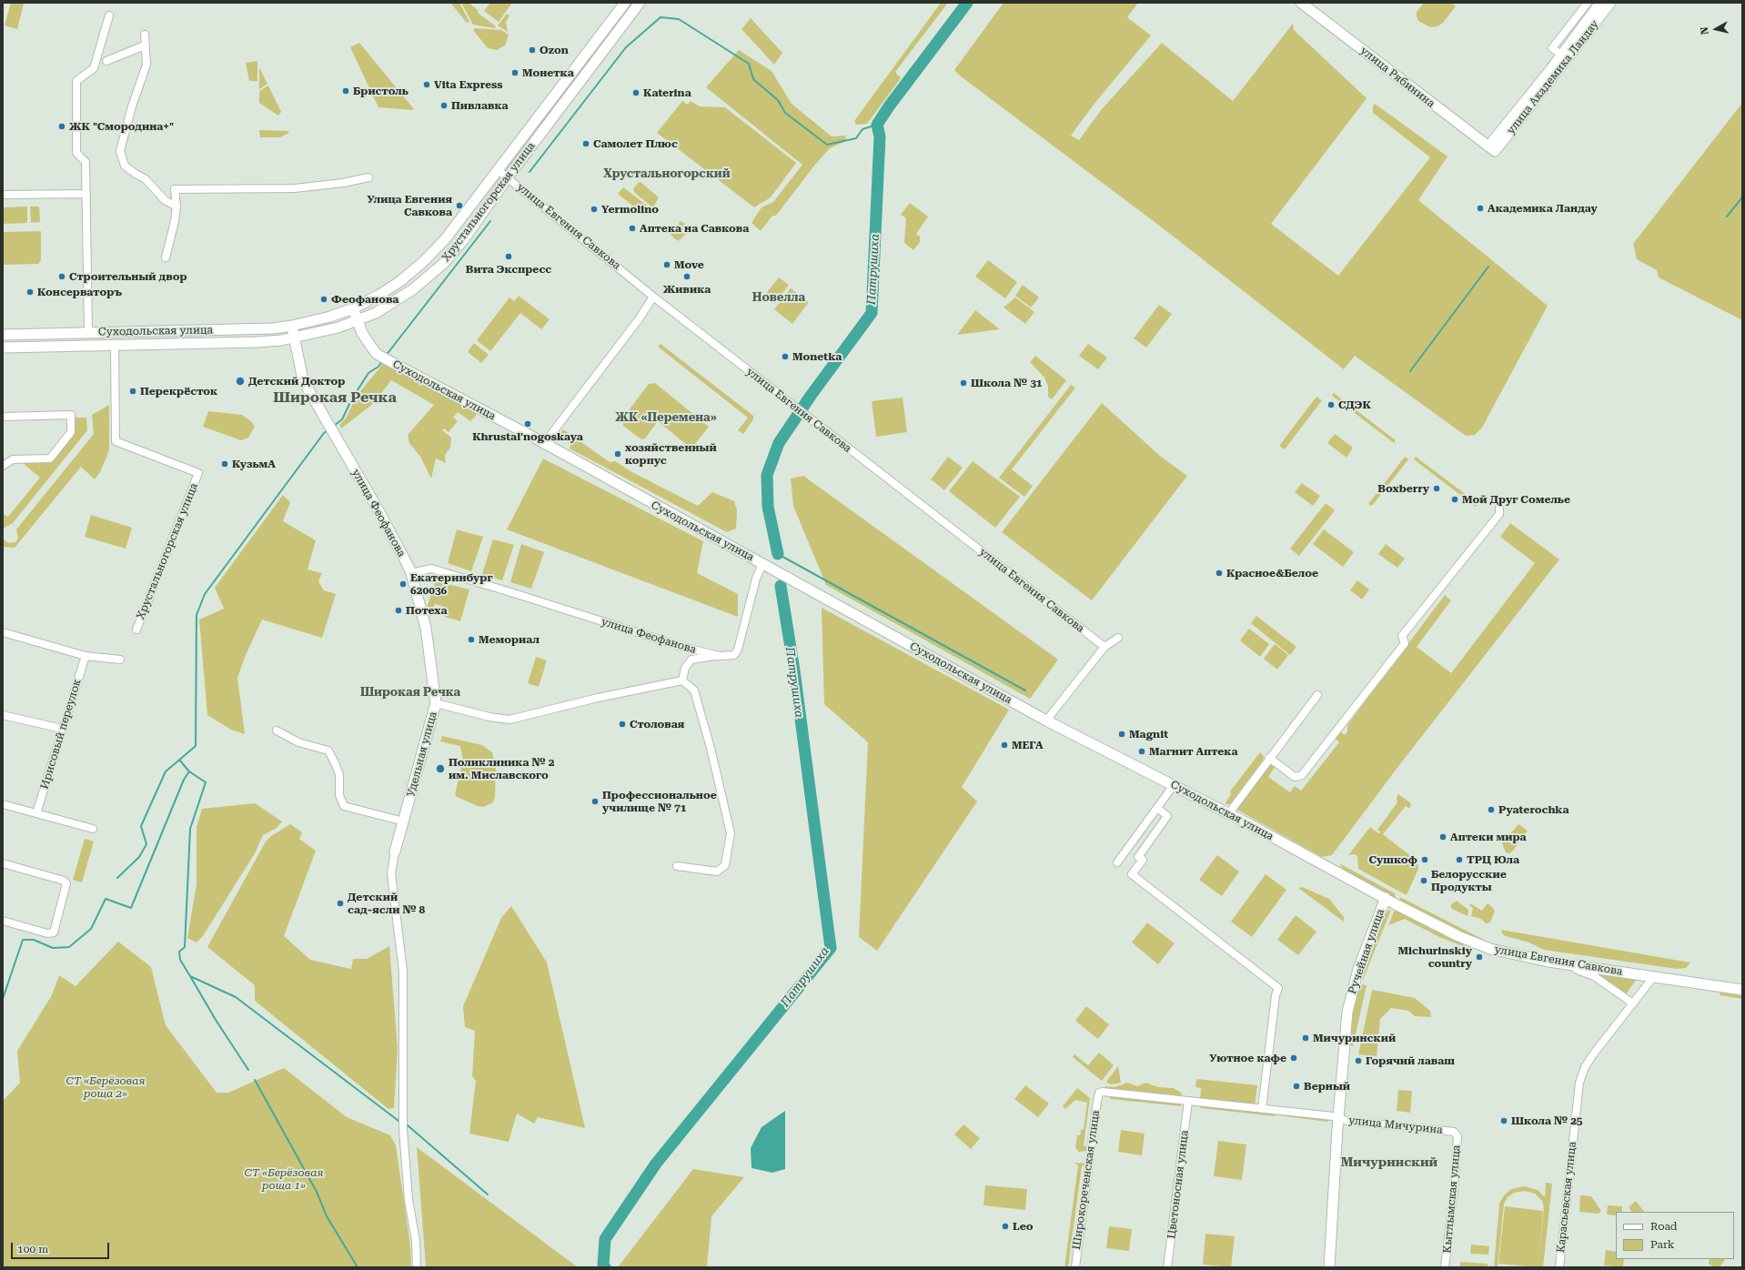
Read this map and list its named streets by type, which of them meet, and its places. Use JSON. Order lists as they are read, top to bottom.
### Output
{
  "streets": {
    "street": [
      "улица Рябинина",
      "улица Академика Ландау",
      "Хрустальногорская улица",
      "улица Евгения Савкова",
      "Суходольская улица",
      "улица Феофанова",
      "Ирисовый переулок",
      "Удельная улица",
      "Ручейная улица",
      "улица Мичурина",
      "Широкореченская улица",
      "Цветоносная улица",
      "Карасьевская улица",
      "Кытлымская улица"
    ]
  },
  "crossings": [
    ["улица Рябинина", "улица Академика Ландау"],
    ["Хрустальногорская улица", "улица Евгения Савкова"],
    ["Хрустальногорская улица", "Суходольская улица"],
    ["Хрустальногорская улица", "улица Феофанова"],
    ["улица Евгения Савкова", "Суходольская улица"],
    ["улица Евгения Савкова", "Ручейная улица"],
    ["улица Евгения Савкова", "Карасьевская улица"],
    ["Суходольская улица", "улица Феофанова"],
    ["Суходольская улица", "Ручейная улица"],
    ["улица Феофанова", "Удельная улица"],
    ["Ручейная улица", "улица Мичурина"],
    ["улица Мичурина", "Кытлымская улица"],
    ["Широкореченская улица", "Цветоносная улица"]
  ],
  "districts": [
    "Хрустальногорский",
    "Новелла",
    "Широкая Речка",
    "ЖК «Перемена»",
    "Широкая Речка",
    "Мичуринский"
  ],
  "water": ["Патрушиха"],
  "parks": ["СТ «Берёзовая роща 2»", "СТ «Берёзовая роща 1»"],
  "places": [
    "Ozon",
    "Монетка",
    "Vita Express",
    "Бристоль",
    "Katerina",
    "Пивлавка",
    "ЖК \"Смородина+\"",
    "Самолет Плюс",
    "Улица Евгения Савкова",
    "Академика Ландау",
    "Yermolino",
    "Аптека на Савкова",
    "Вита Экспресс",
    "Move",
    "Строительный двор",
    "Живика",
    "Консерваторъ",
    "Феофанова",
    "Monetka",
    "Детский Доктор",
    "Школа № 31",
    "Перекрёсток",
    "СДЭК",
    "Khrustal'nogoskaya",
    "хозяйственный корпус",
    "КузьмА",
    "Boxberry",
    "Мой Друг Сомелье",
    "Красное&Белое",
    "Екатеринбург 620036",
    "Потеха",
    "Мемориал",
    "Столовая",
    "Magnit",
    "МЕГА",
    "Магнит Аптека",
    "Поликлиника № 2 им. Миславского",
    "Профессиональное училище № 71",
    "Pyaterochka",
    "Аптеки мира",
    "Сушкоф",
    "ТРЦ Юла",
    "Белорусские Продукты",
    "Детский сад-ясли № 8",
    "Michurinskiy country",
    "Мичуринский",
    "Уютное кафе",
    "Горячий лаваш",
    "Верный",
    "Школа № 25",
    "Leo"
  ],
  "legend": ["Road", "Park"],
  "scale_bar": "100 m",
  "north": "left"
}
